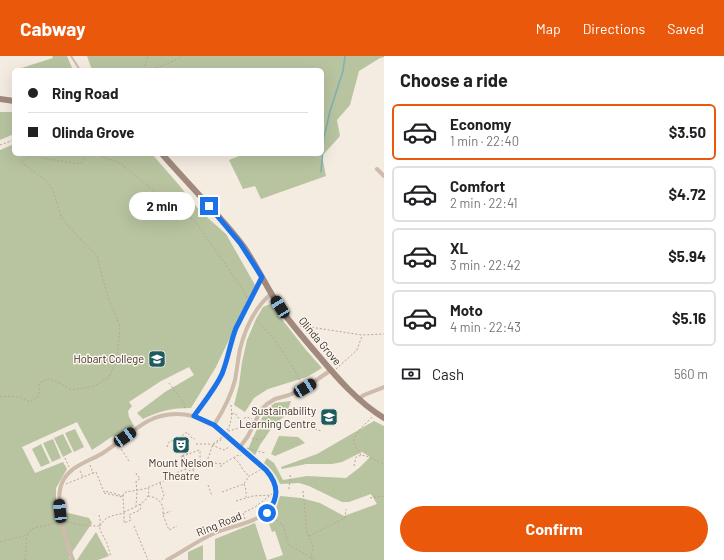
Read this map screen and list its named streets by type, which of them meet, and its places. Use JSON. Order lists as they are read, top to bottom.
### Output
{
  "streets": {
    "main road": ["Olinda Grove"],
    "street": ["Ring Road"]
  },
  "places": {
    "school or university": ["Hobart College", "Sustainability Learning Centre"],
    "theatre": ["Mount Nelson Theatre"]
  },
  "page": {
    "header": "Cabway",
    "nav": ["Map", "Directions", "Saved"],
    "heading": "Choose a ride",
    "banner": ["Ring Road", "Olinda Grove"],
    "list": [
      {
        "name": "Economy",
        "note": "1 min · 22:40",
        "value": "$3.50"
      },
      {
        "name": "Comfort",
        "note": "2 min · 22:41",
        "value": "$4.72"
      },
      {
        "name": "XL",
        "note": "3 min · 22:42",
        "value": "$5.94"
      },
      {
        "name": "Moto",
        "note": "4 min · 22:43",
        "value": "$5.16"
      }
    ],
    "bubble": "2 min",
    "pay": ["Cash", "560 m"],
    "buttons": "Confirm"
  }
}
